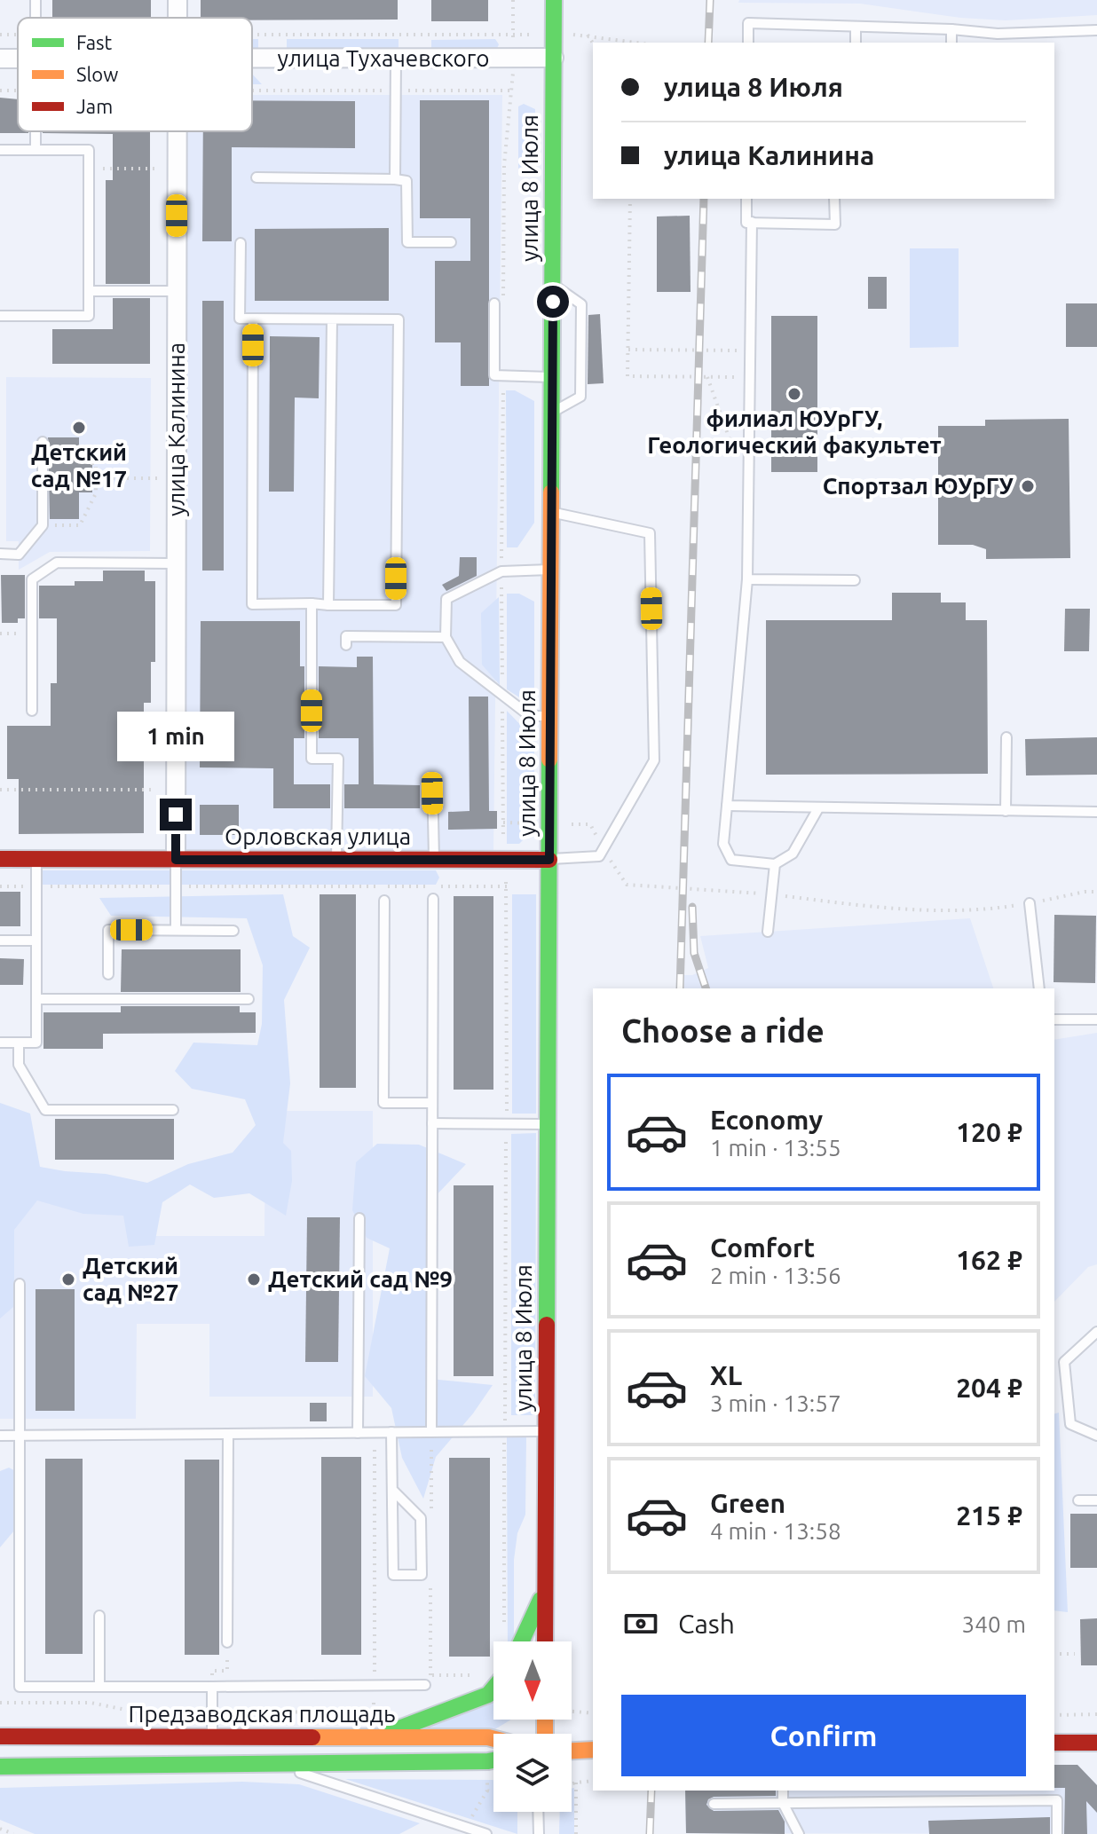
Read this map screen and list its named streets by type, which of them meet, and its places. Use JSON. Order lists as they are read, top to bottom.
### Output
{
  "streets": {
    "main road": ["улица 8 Июля", "Орловская улица", "Предзаводская площадь"],
    "street": ["улица Тухачевского", "улица Калинина"]
  },
  "crossings": [
    ["улица Тухачевского", "улица 8 Июля"],
    ["улица 8 Июля", "Орловская улица"],
    ["улица Калинина", "Орловская улица"]
  ],
  "places": [
    "филиал ЮУрГУ, Геологический факультет",
    "Детский сад №17",
    "Спортзал ЮУрГУ",
    "Детский сад №27",
    "Детский сад №9"
  ],
  "legend": ["Fast", "Slow", "Jam"],
  "north": "bottom",
  "page": {
    "banner": ["улица 8 Июля", "улица Калинина"],
    "bubble": "1 min",
    "heading": "Choose a ride",
    "list": [
      {
        "name": "Economy",
        "note": "1 min · 13:55",
        "value": "120 ₽"
      },
      {
        "name": "Comfort",
        "note": "2 min · 13:56",
        "value": "162 ₽"
      },
      {
        "name": "XL",
        "note": "3 min · 13:57",
        "value": "204 ₽"
      },
      {
        "name": "Green",
        "note": "4 min · 13:58",
        "value": "215 ₽"
      }
    ],
    "pay": ["Cash", "340 m"],
    "buttons": "Confirm"
  }
}
